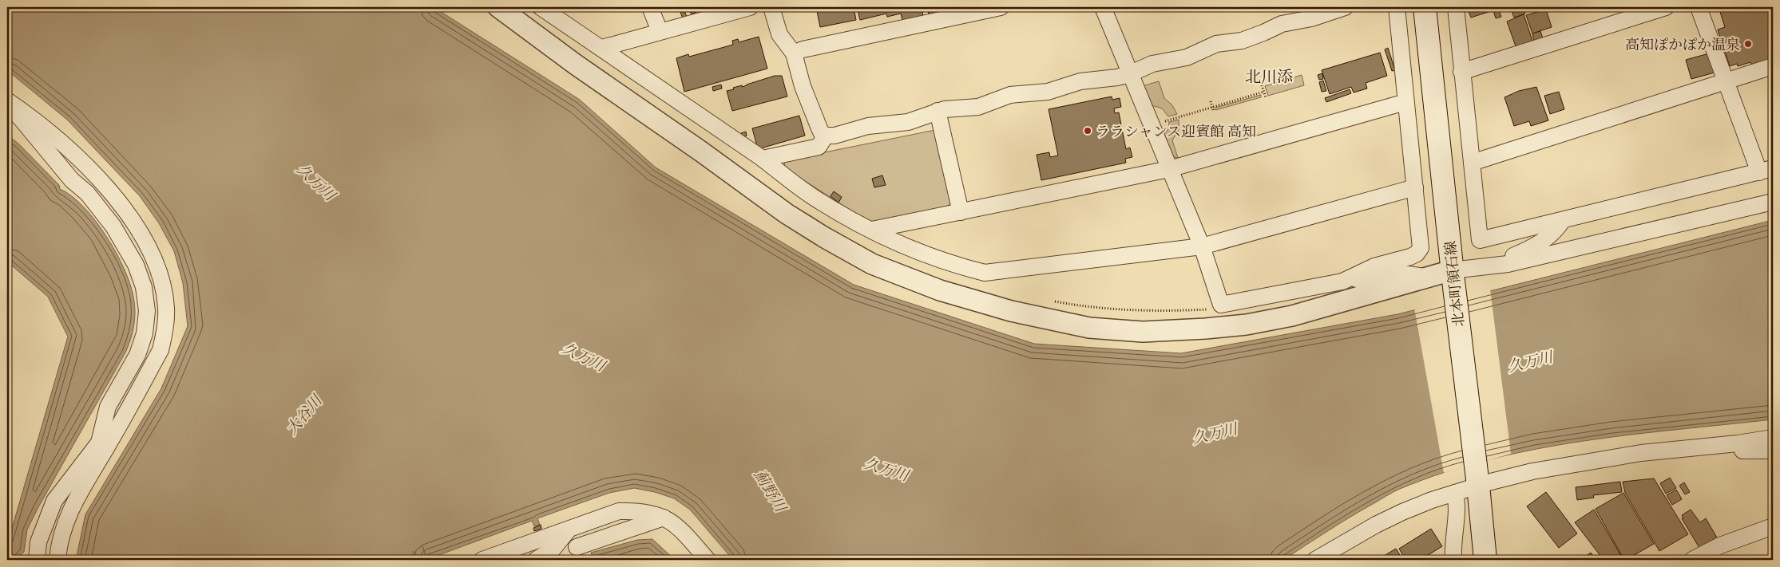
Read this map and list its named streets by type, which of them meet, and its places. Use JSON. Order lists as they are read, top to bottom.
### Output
{
  "streets": {
    "main road": ["北本町領石線"]
  },
  "districts": ["北川添"],
  "water": ["久万川", "大谷川", "薊野川"],
  "places": ["高知ぽかぽか温泉", "ララシャンス迎賓館 高知"]
}
